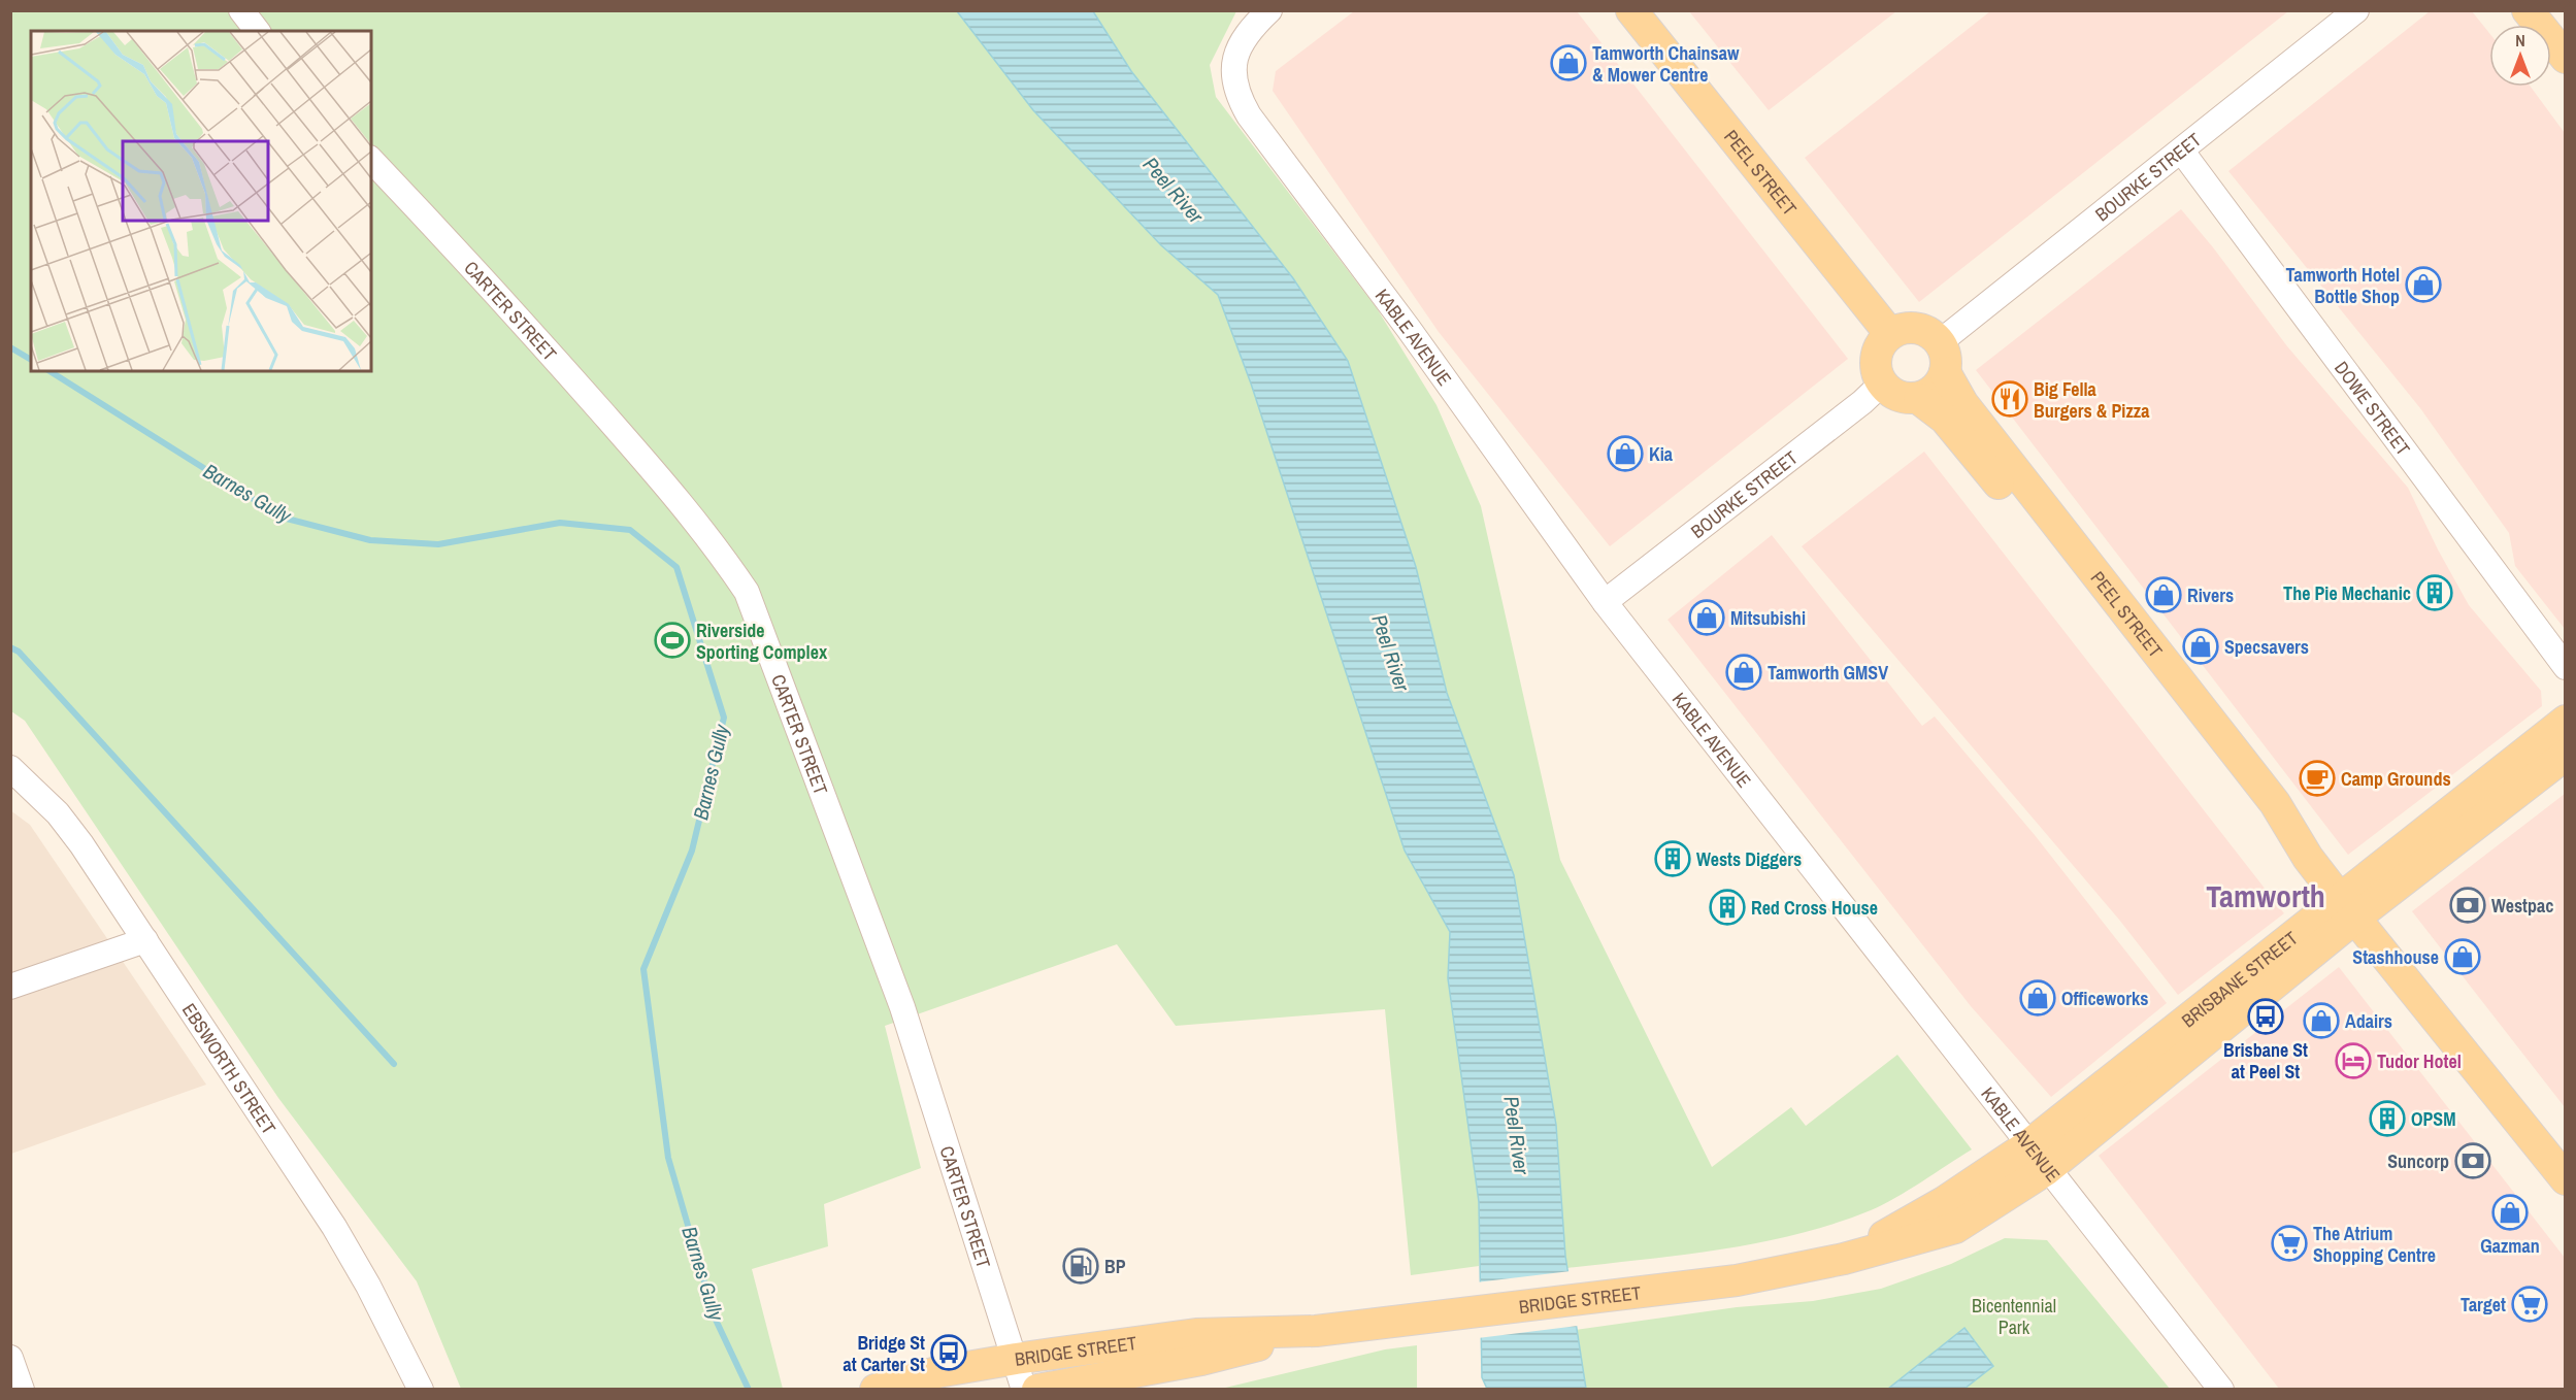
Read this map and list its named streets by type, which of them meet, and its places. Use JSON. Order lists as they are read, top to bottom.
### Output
{
  "streets": {
    "main road": ["PEEL STREET", "BRISBANE STREET", "BRIDGE STREET"],
    "street": [
      "BOURKE STREET",
      "CARTER STREET",
      "KABLE AVENUE",
      "DOWE STREET",
      "EBSWORTH STREET"
    ]
  },
  "crossings": [
    ["PEEL STREET", "BOURKE STREET"],
    ["PEEL STREET", "BRISBANE STREET"],
    ["BOURKE STREET", "KABLE AVENUE"],
    ["BOURKE STREET", "DOWE STREET"],
    ["CARTER STREET", "BRIDGE STREET"],
    ["KABLE AVENUE", "BRISBANE STREET"],
    ["KABLE AVENUE", "BRIDGE STREET"],
    ["BRISBANE STREET", "BRIDGE STREET"]
  ],
  "districts": ["Tamworth"],
  "water": ["Peel River", "Barnes Gully"],
  "parks": ["Bicentennial Park"],
  "places": {
    "shop": [
      "Tamworth Chainsaw & Mower Centre",
      "Tamworth Hotel Bottle Shop",
      "Kia",
      "Rivers",
      "Mitsubishi",
      "Specsavers",
      "Tamworth GMSV",
      "Stashhouse",
      "Officeworks",
      "Adairs",
      "Gazman"
    ],
    "restaurant": ["Big Fella Burgers & Pizza"],
    "building": [
      "The Pie Mechanic",
      "Wests Diggers",
      "Red Cross House",
      "OPSM"
    ],
    "sports": ["Riverside Sporting Complex"],
    "cafe": ["Camp Grounds"],
    "bank": ["Westpac", "Suncorp"],
    "bus stop": ["Brisbane St at Peel St", "Bridge St at Carter St"],
    "hotel": ["Tudor Hotel"],
    "supermarket": ["The Atrium Shopping Centre", "Target"],
    "fuel station": ["BP"]
  },
  "north": "top"
}
